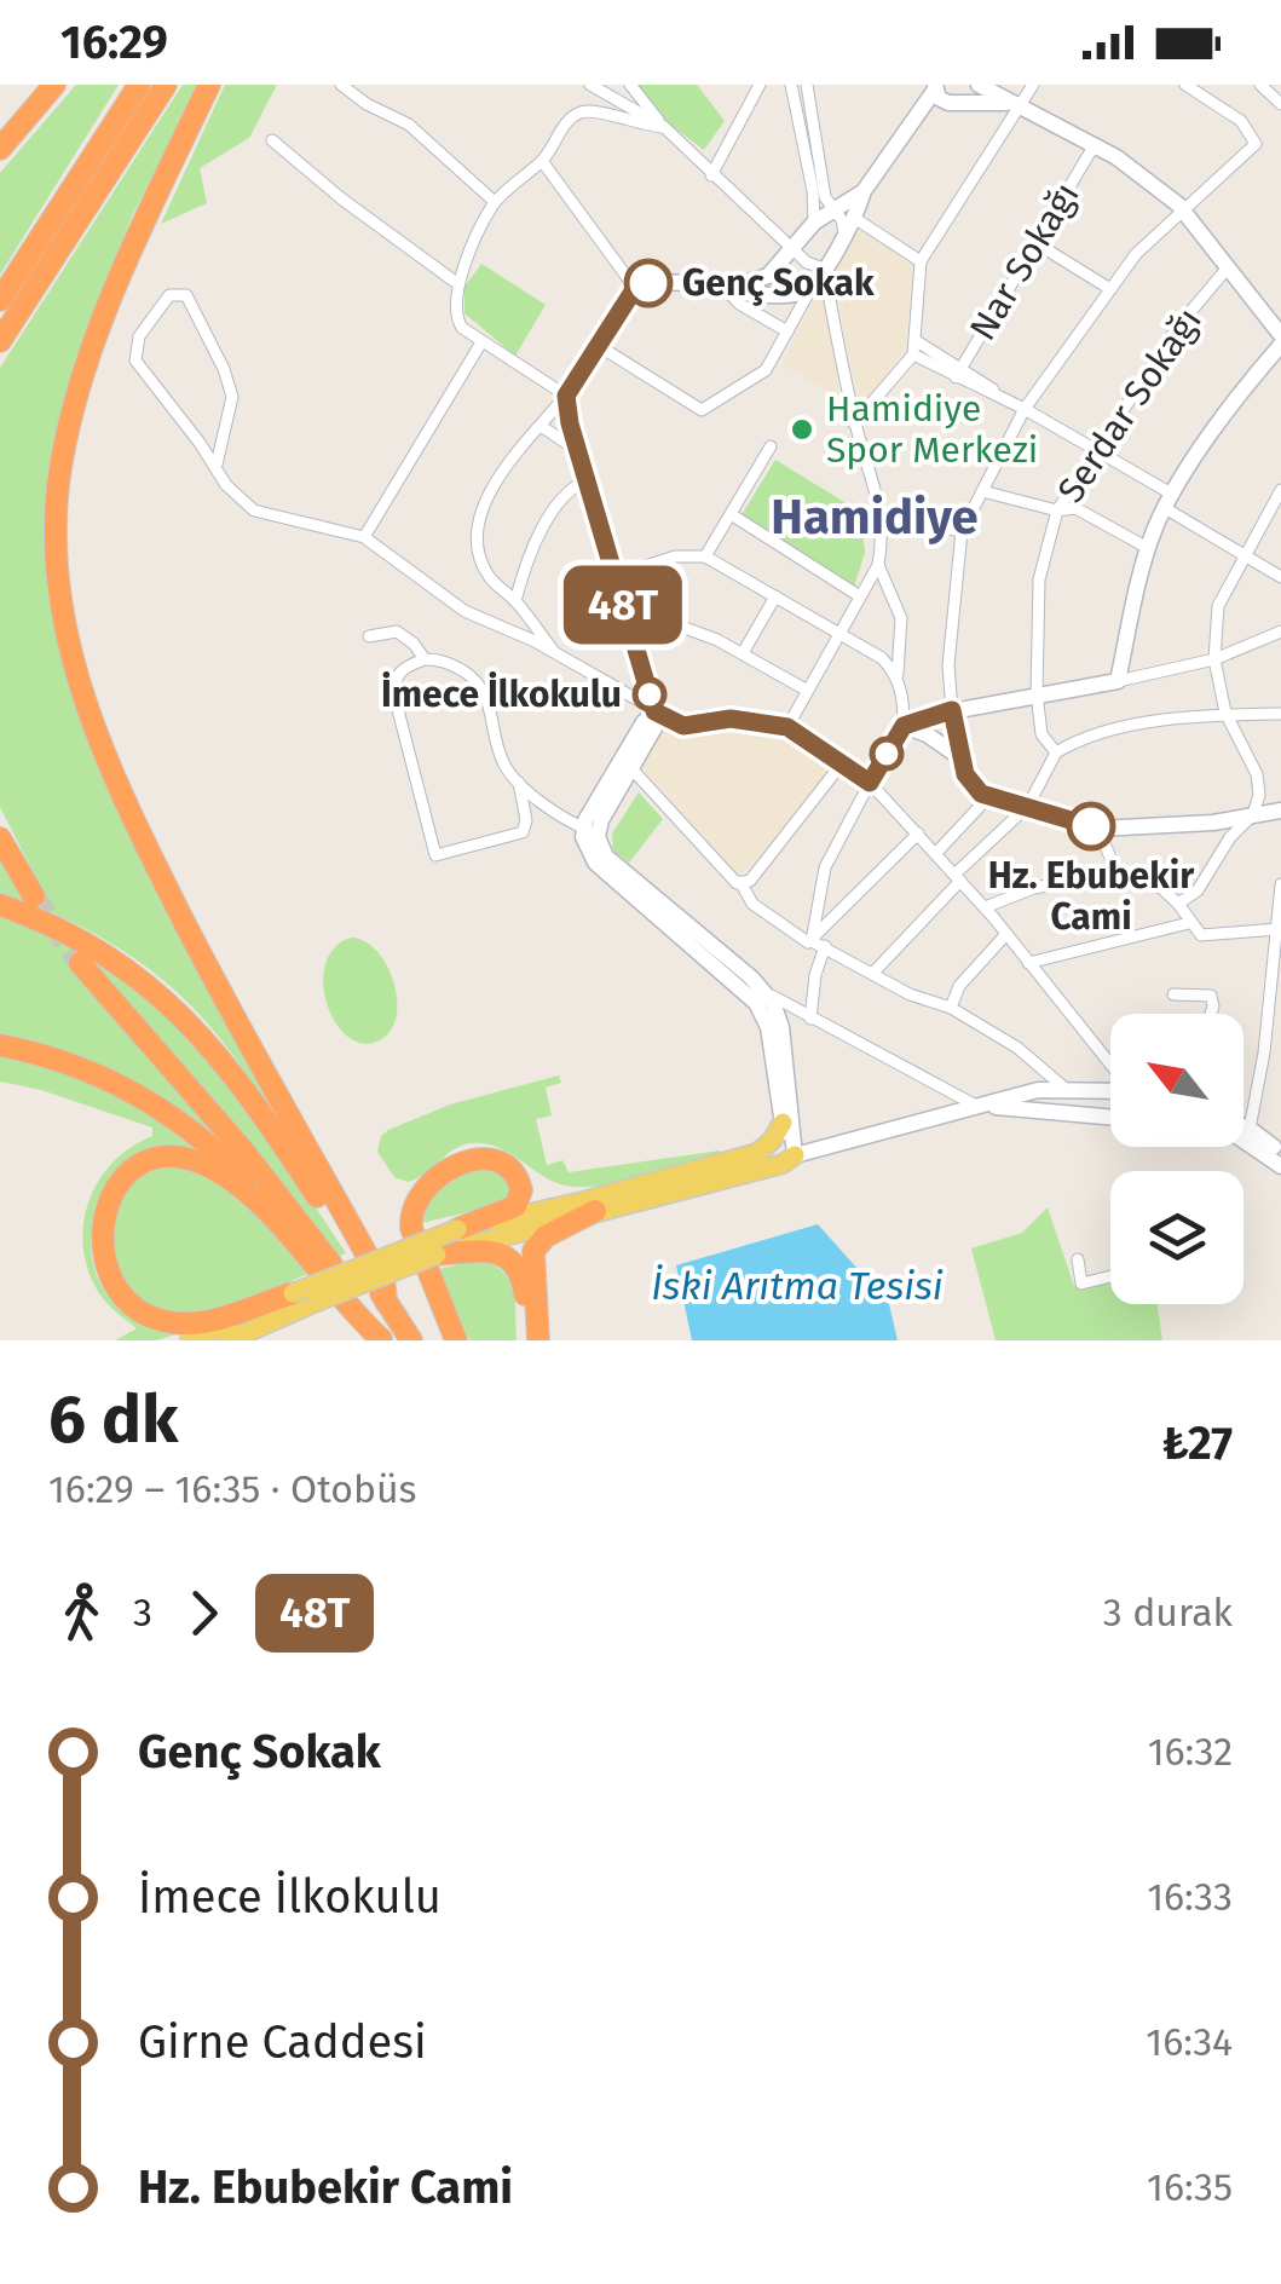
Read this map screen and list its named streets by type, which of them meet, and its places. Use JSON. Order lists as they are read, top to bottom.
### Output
{
  "streets": {
    "street": ["Nar Sokağı", "Serdar Sokağı"]
  },
  "districts": ["Hamidiye"],
  "water": ["İski Arıtma Tesisi"],
  "places": [
    "Genç Sokak",
    "Hamidiye Spor Merkezi",
    "İmece İlkokulu",
    "Hz. Ebubekir Cami"
  ],
  "lines": ["bus line 48T"],
  "north": "top left",
  "page": {
    "status": "16:29",
    "on_map": "48T",
    "heading": ["6 dk", "16:29 – 16:35 · Otobüs", "₺27"],
    "legs": ["3", "48T", "3 durak"],
    "list": [
      {
        "name": "Genç Sokak",
        "value": "16:32"
      },
      {
        "name": "İmece İlkokulu",
        "value": "16:33"
      },
      {
        "name": "Girne Caddesi",
        "value": "16:34"
      },
      {
        "name": "Hz. Ebubekir Cami",
        "value": "16:35"
      }
    ]
  }
}
